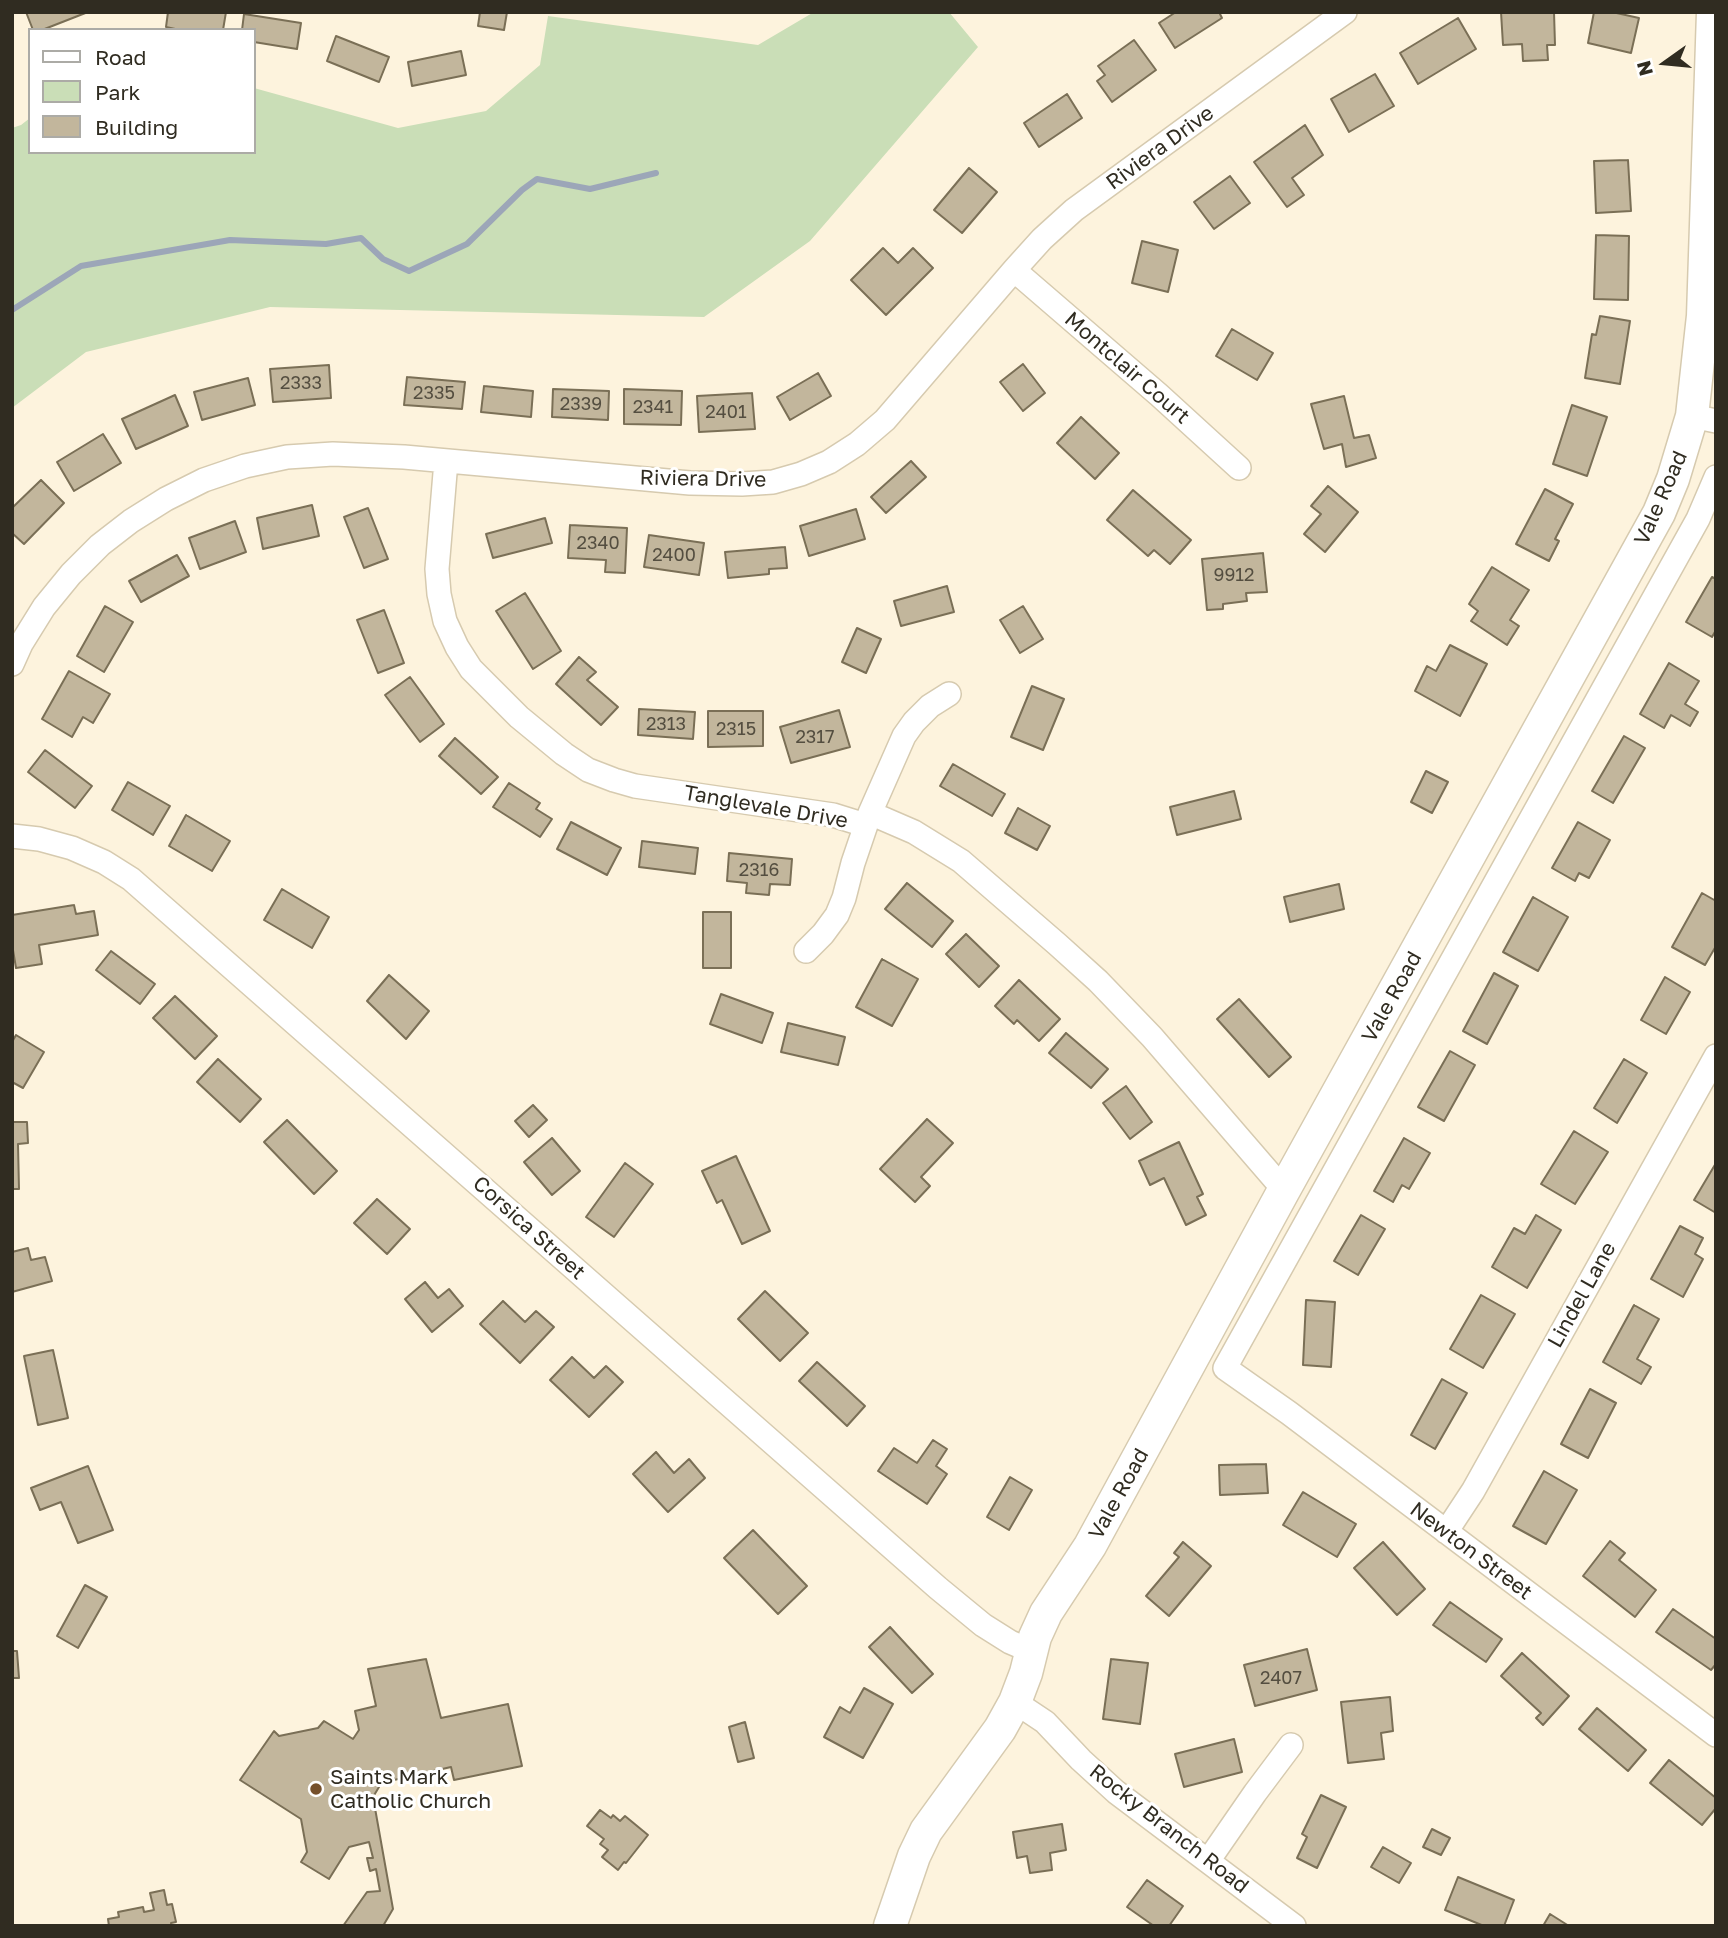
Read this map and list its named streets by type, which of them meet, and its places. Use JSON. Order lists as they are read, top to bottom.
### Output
{
  "streets": {
    "main road": ["Vale Road"],
    "street": [
      "Riviera Drive",
      "Montclair Court",
      "Tanglevale Drive",
      "Corsica Street",
      "Lindel Lane",
      "Newton Street",
      "Rocky Branch Road"
    ]
  },
  "crossings": [
    ["Riviera Drive", "Montclair Court"],
    ["Riviera Drive", "Tanglevale Drive"],
    ["Vale Road", "Tanglevale Drive"],
    ["Vale Road", "Corsica Street"],
    ["Vale Road", "Newton Street"],
    ["Vale Road", "Rocky Branch Road"],
    ["Lindel Lane", "Newton Street"]
  ],
  "places": ["Saints Mark Catholic Church"],
  "house_numbers": [
    "2333",
    "2335",
    "2339",
    "2341",
    "2401",
    "2340",
    "2400",
    "9912",
    "2313",
    "2315",
    "2317",
    "2316",
    "2407"
  ],
  "legend": ["Road", "Park", "Building"],
  "north": "left"
}
